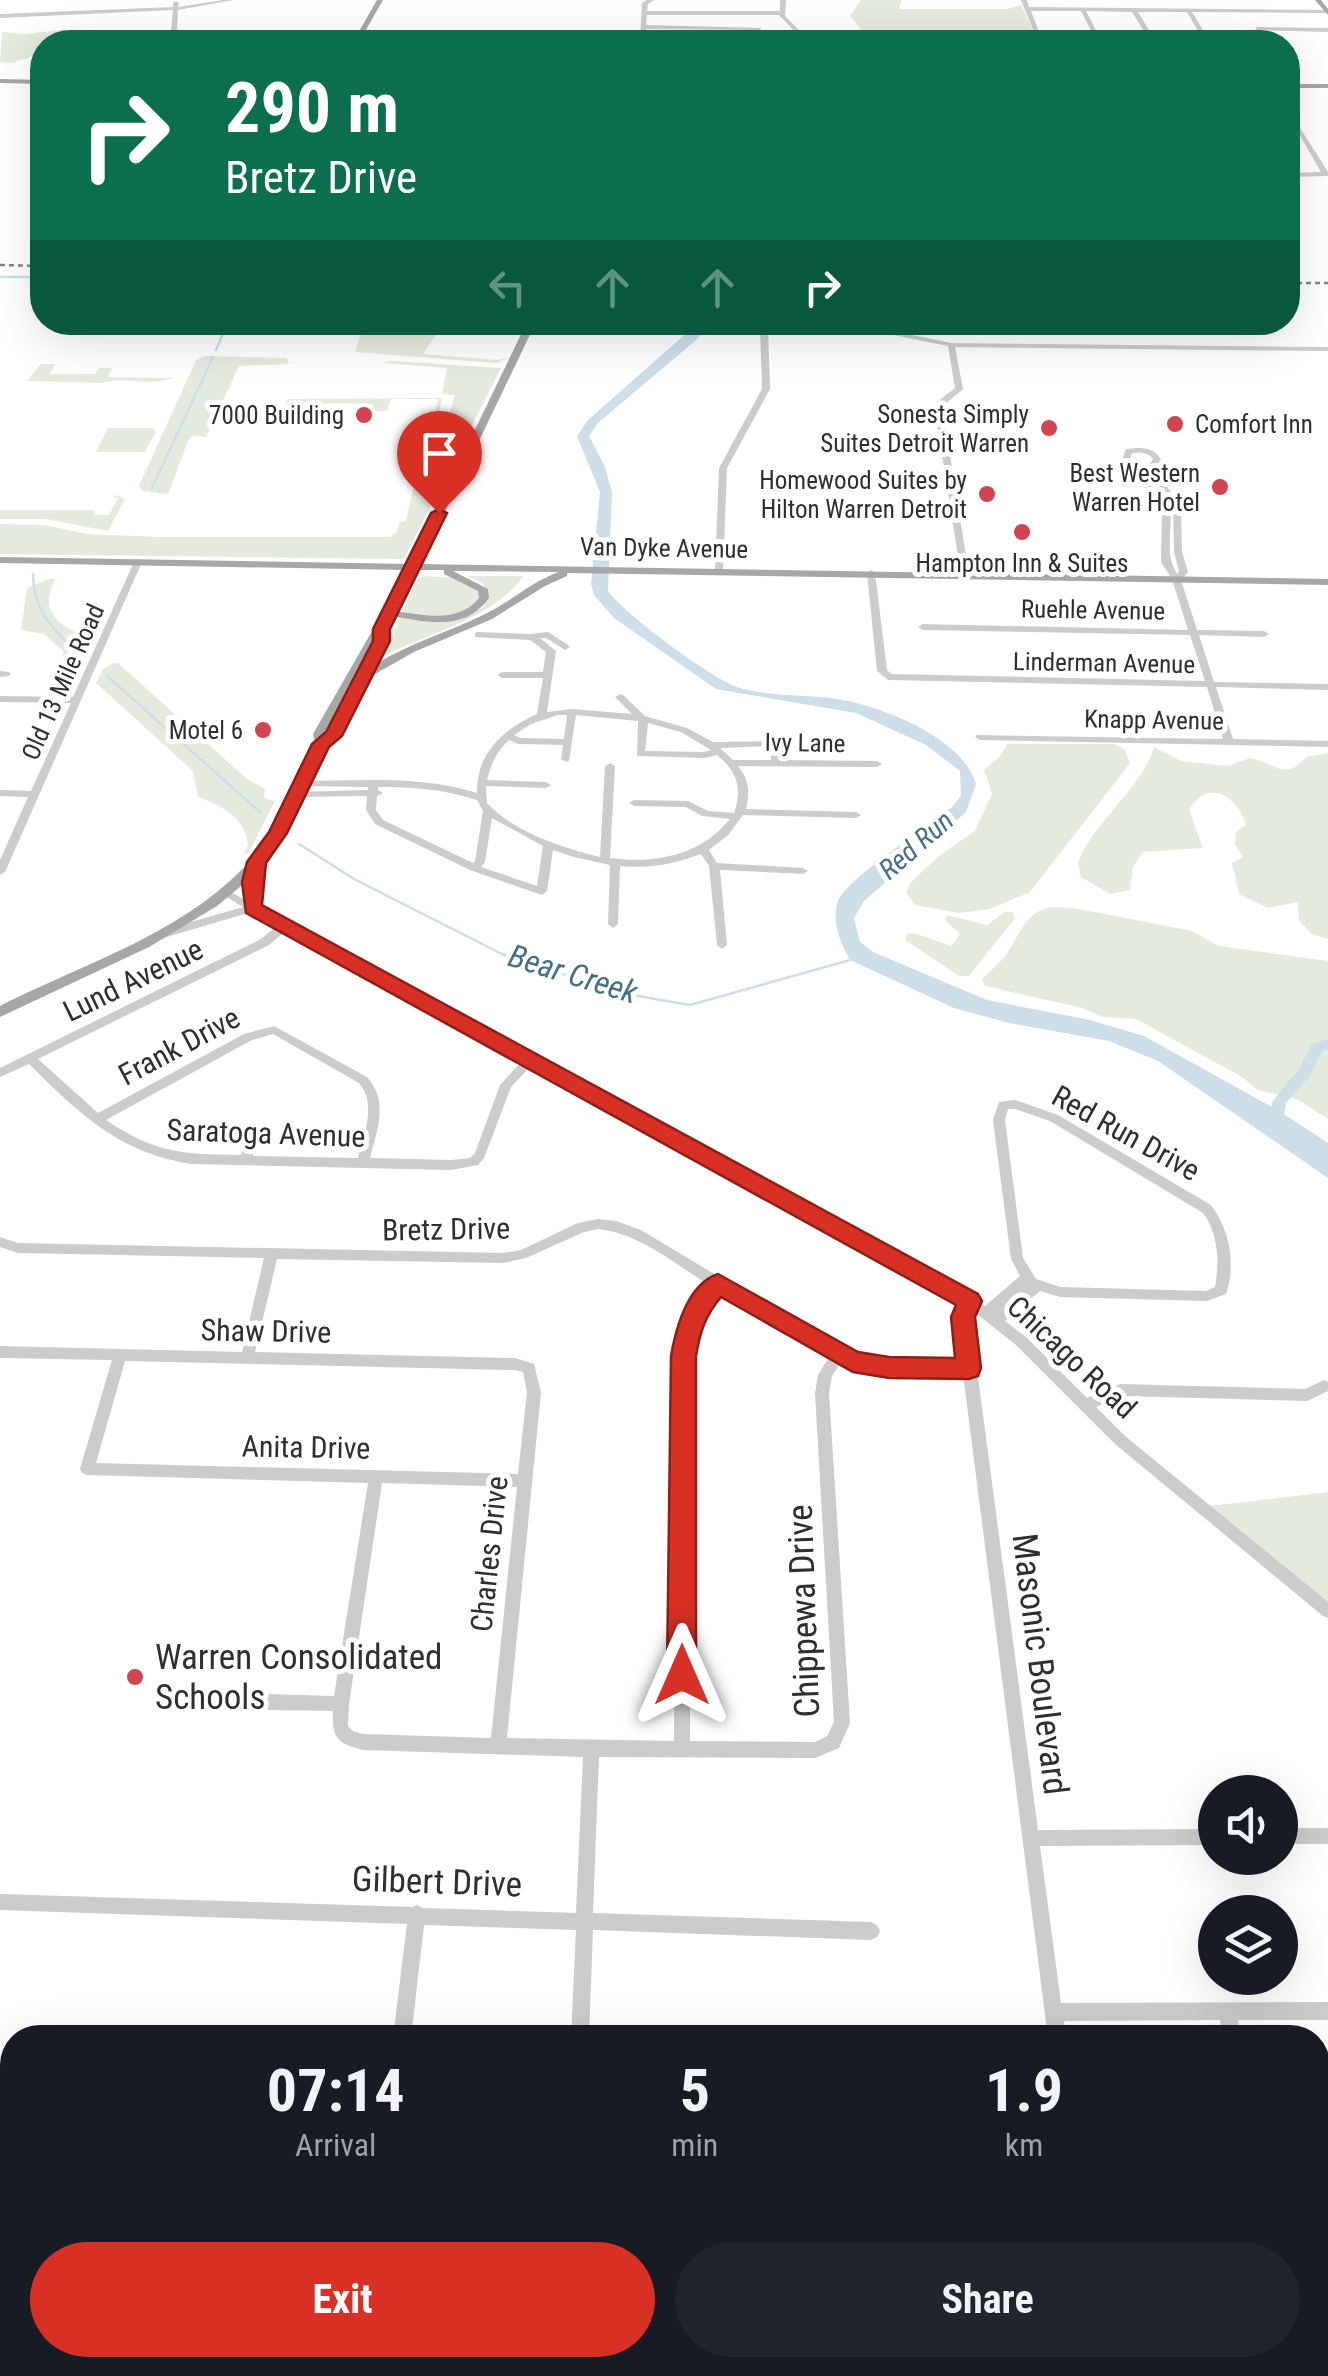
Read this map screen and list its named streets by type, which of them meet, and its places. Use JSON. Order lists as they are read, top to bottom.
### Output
{
  "streets": {
    "main road": ["Van Dyke Avenue"],
    "street": [
      "Ruehle Avenue",
      "Linderman Avenue",
      "Old 13 Mile Road",
      "Knapp Avenue",
      "Ivy Lane",
      "Lund Avenue",
      "Frank Drive",
      "Saratoga Avenue",
      "Red Run Drive",
      "Bretz Drive",
      "Shaw Drive",
      "Chicago Road",
      "Anita Drive",
      "Charles Drive",
      "Chippewa Drive",
      "Masonic Boulevard",
      "Gilbert Drive"
    ]
  },
  "crossings": [
    ["Van Dyke Avenue", "Linderman Avenue"],
    ["Van Dyke Avenue", "Old 13 Mile Road"],
    ["Lund Avenue", "Saratoga Avenue"],
    ["Lund Avenue", "Chicago Road"],
    ["Frank Drive", "Saratoga Avenue"],
    ["Saratoga Avenue", "Chicago Road"],
    ["Bretz Drive", "Chippewa Drive"],
    ["Bretz Drive", "Masonic Boulevard"],
    ["Shaw Drive", "Anita Drive"],
    ["Shaw Drive", "Charles Drive"],
    ["Chicago Road", "Masonic Boulevard"],
    ["Anita Drive", "Charles Drive"],
    ["Charles Drive", "Chippewa Drive"]
  ],
  "water": ["Red Run", "Bear Creek"],
  "places": [
    "7000 Building",
    "Comfort Inn",
    "Sonesta Simply Suites Detroit Warren",
    "Best Western Warren Hotel",
    "Homewood Suites by Hilton Warren Detroit",
    "Hampton Inn & Suites",
    "Motel 6",
    "Warren Consolidated Schools"
  ],
  "page": {
    "turn": ["290 m", "Bretz Drive"],
    "eta": [
      "07:14",
      "Arrival",
      "5",
      "min",
      "1.9",
      "km"
    ],
    "buttons": ["Exit", "Share"]
  }
}
